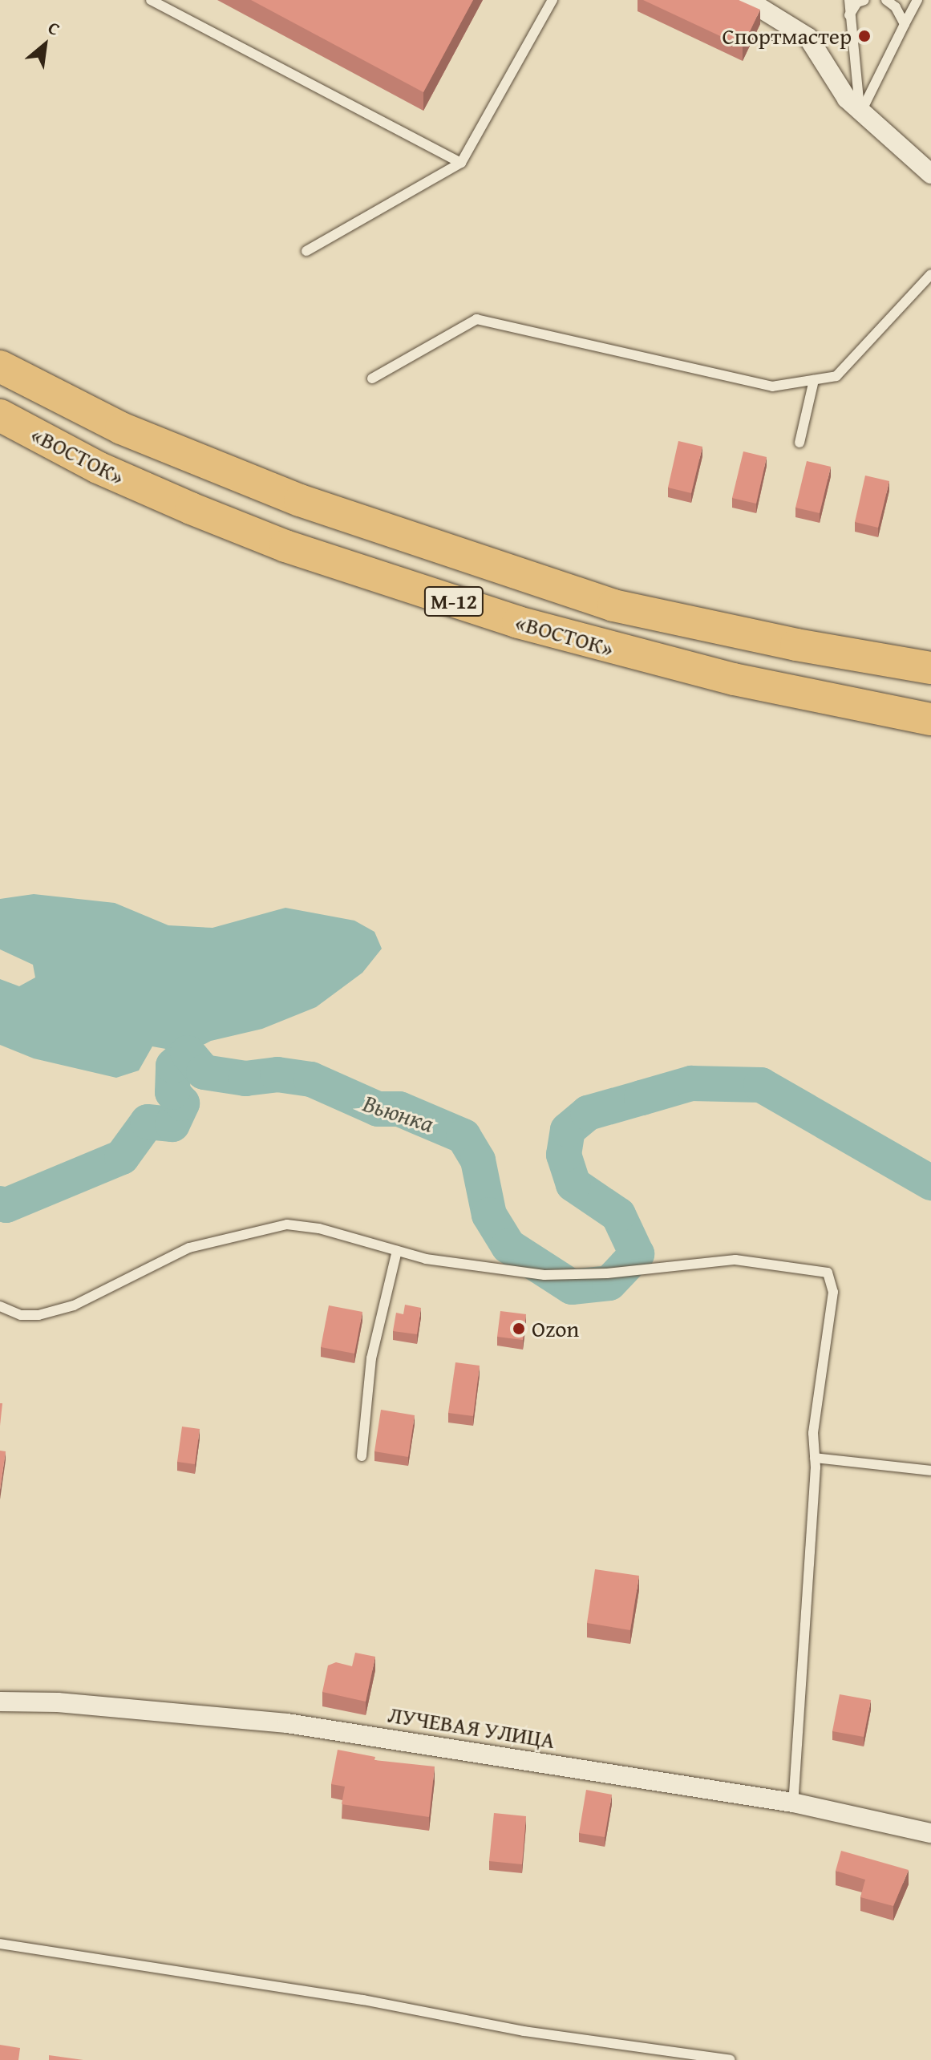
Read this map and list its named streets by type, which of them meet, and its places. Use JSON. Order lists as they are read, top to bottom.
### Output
{
  "streets": {
    "highway": ["«ВОСТОК»", "М-12"],
    "street": ["ЛУЧЕВАЯ УЛИЦА"]
  },
  "water": ["Вьюнка"],
  "places": ["Спортмастер", "Ozon"],
  "north": "top right"
}
